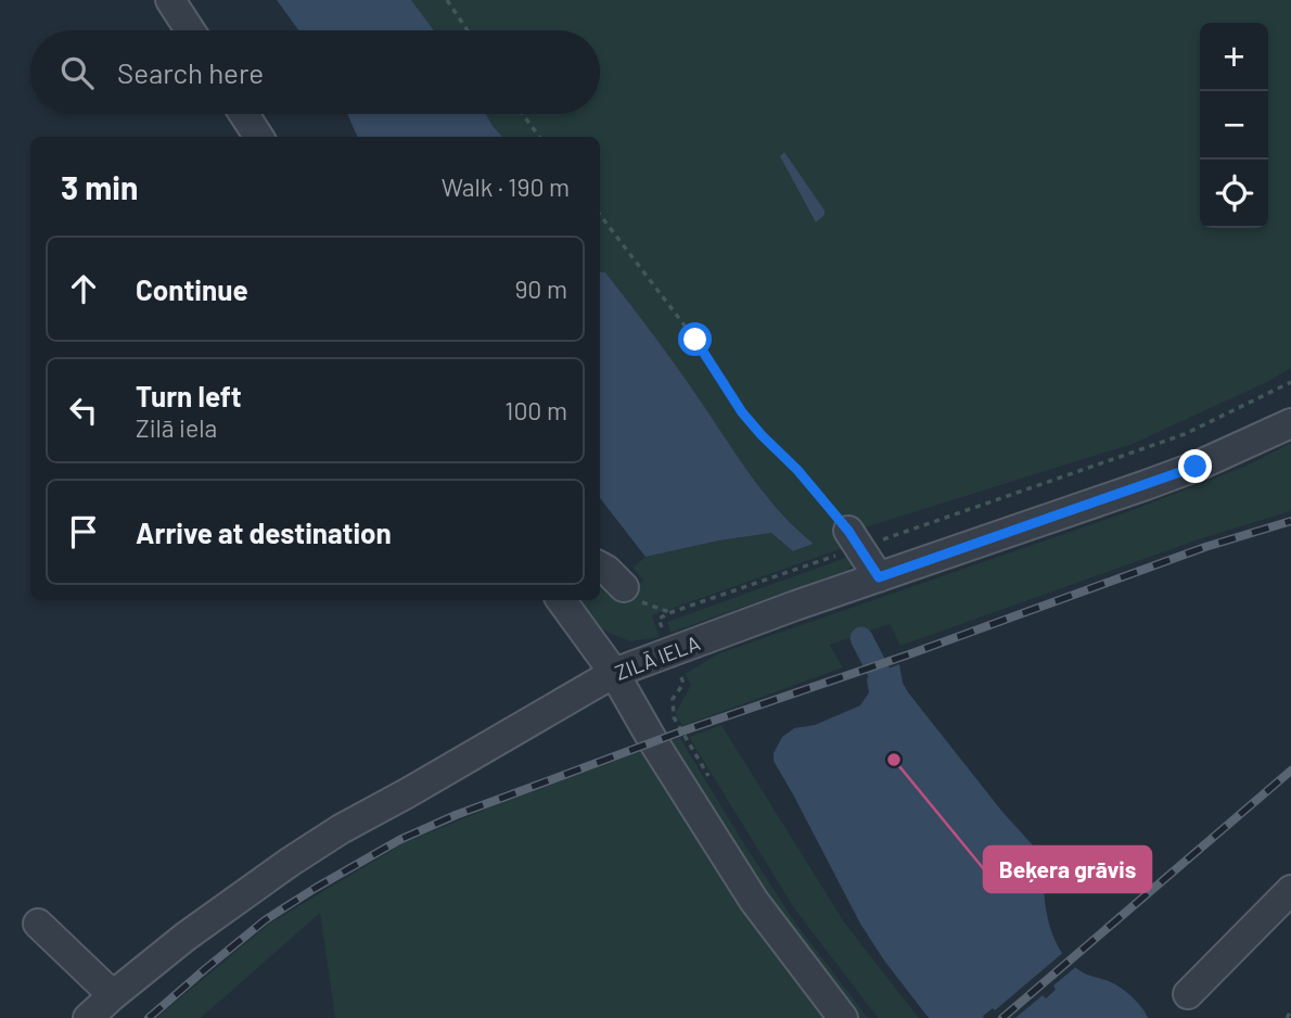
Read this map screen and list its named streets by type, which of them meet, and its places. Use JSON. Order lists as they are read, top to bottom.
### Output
{
  "streets": {
    "street": ["ZILĀ IELA"]
  },
  "places": ["Beķera grāvis"],
  "page": {
    "map_buttons": ["+", "−"],
    "search": "Search here",
    "heading": ["3 min", "Walk · 190 m"],
    "list": [
      ["Continue", "90 m"],
      ["Turn left", "Zilā iela", "100 m"],
      "Arrive at destination"
    ]
  }
}
